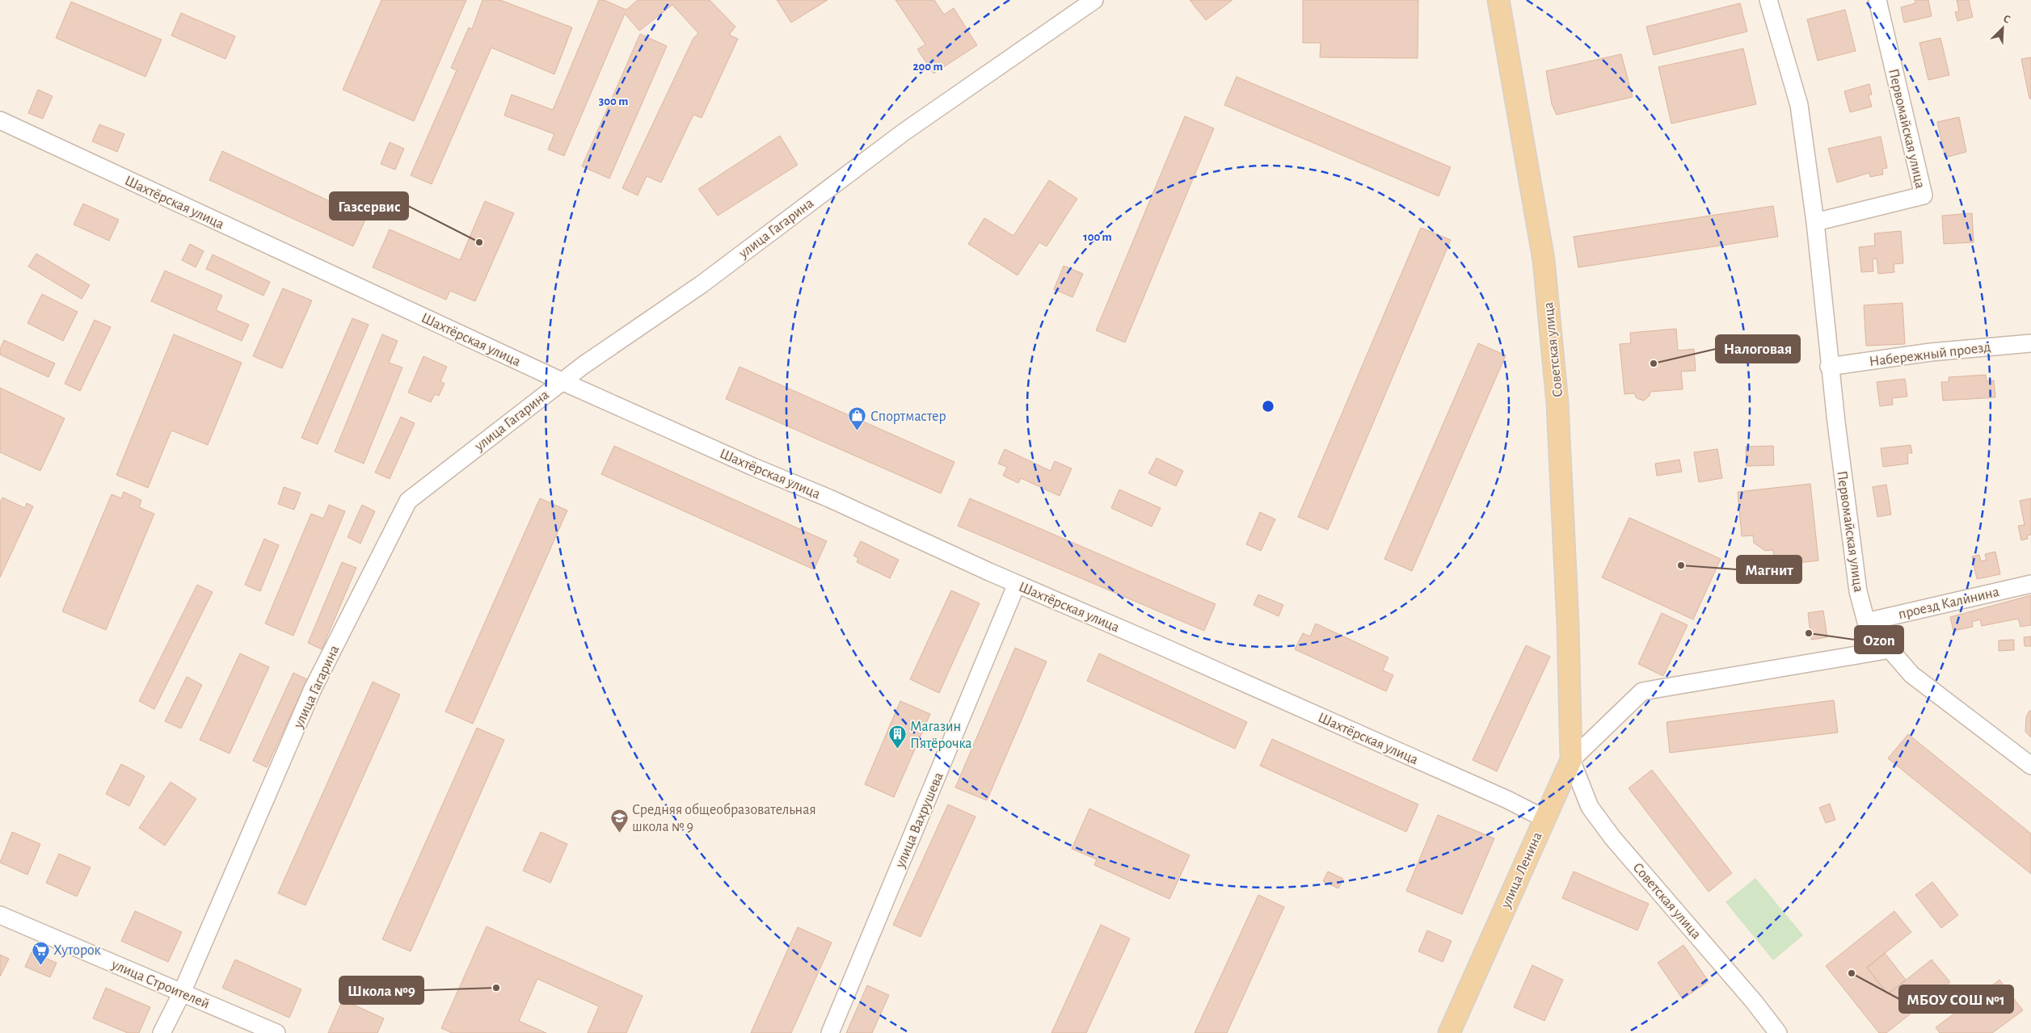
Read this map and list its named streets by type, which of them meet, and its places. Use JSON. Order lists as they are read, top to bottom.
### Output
{
  "streets": {
    "main road": ["Советская улица", "улица Ленина"],
    "street": [
      "Первомайская улица",
      "Шахтёрская улица",
      "улица Гагарина",
      "Набережный проезд",
      "проезд Калинина",
      "улица Вахрушева",
      "улица Строителей"
    ]
  },
  "crossings": [
    ["Первомайская улица", "Набережный проезд"],
    ["Первомайская улица", "проезд Калинина"],
    ["Шахтёрская улица", "улица Гагарина"],
    ["Шахтёрская улица", "улица Вахрушева"],
    ["Шахтёрская улица", "улица Ленина"],
    ["улица Гагарина", "улица Строителей"],
    ["Советская улица", "улица Ленина"]
  ],
  "places": {
    "other": [
      "Газсервис",
      "Налоговая",
      "Магнит",
      "Ozon",
      "МБОУ СОШ №1",
      "Школа №9"
    ],
    "shop": ["Спортмастер"],
    "building": ["Магазин Пятёрочка"],
    "school or university": ["Средняя общеобразовательная школа № 9"],
    "supermarket": ["Хуторок"]
  },
  "north": "top right",
  "rings": ["200 m", "300 m", "100 m"]
}
